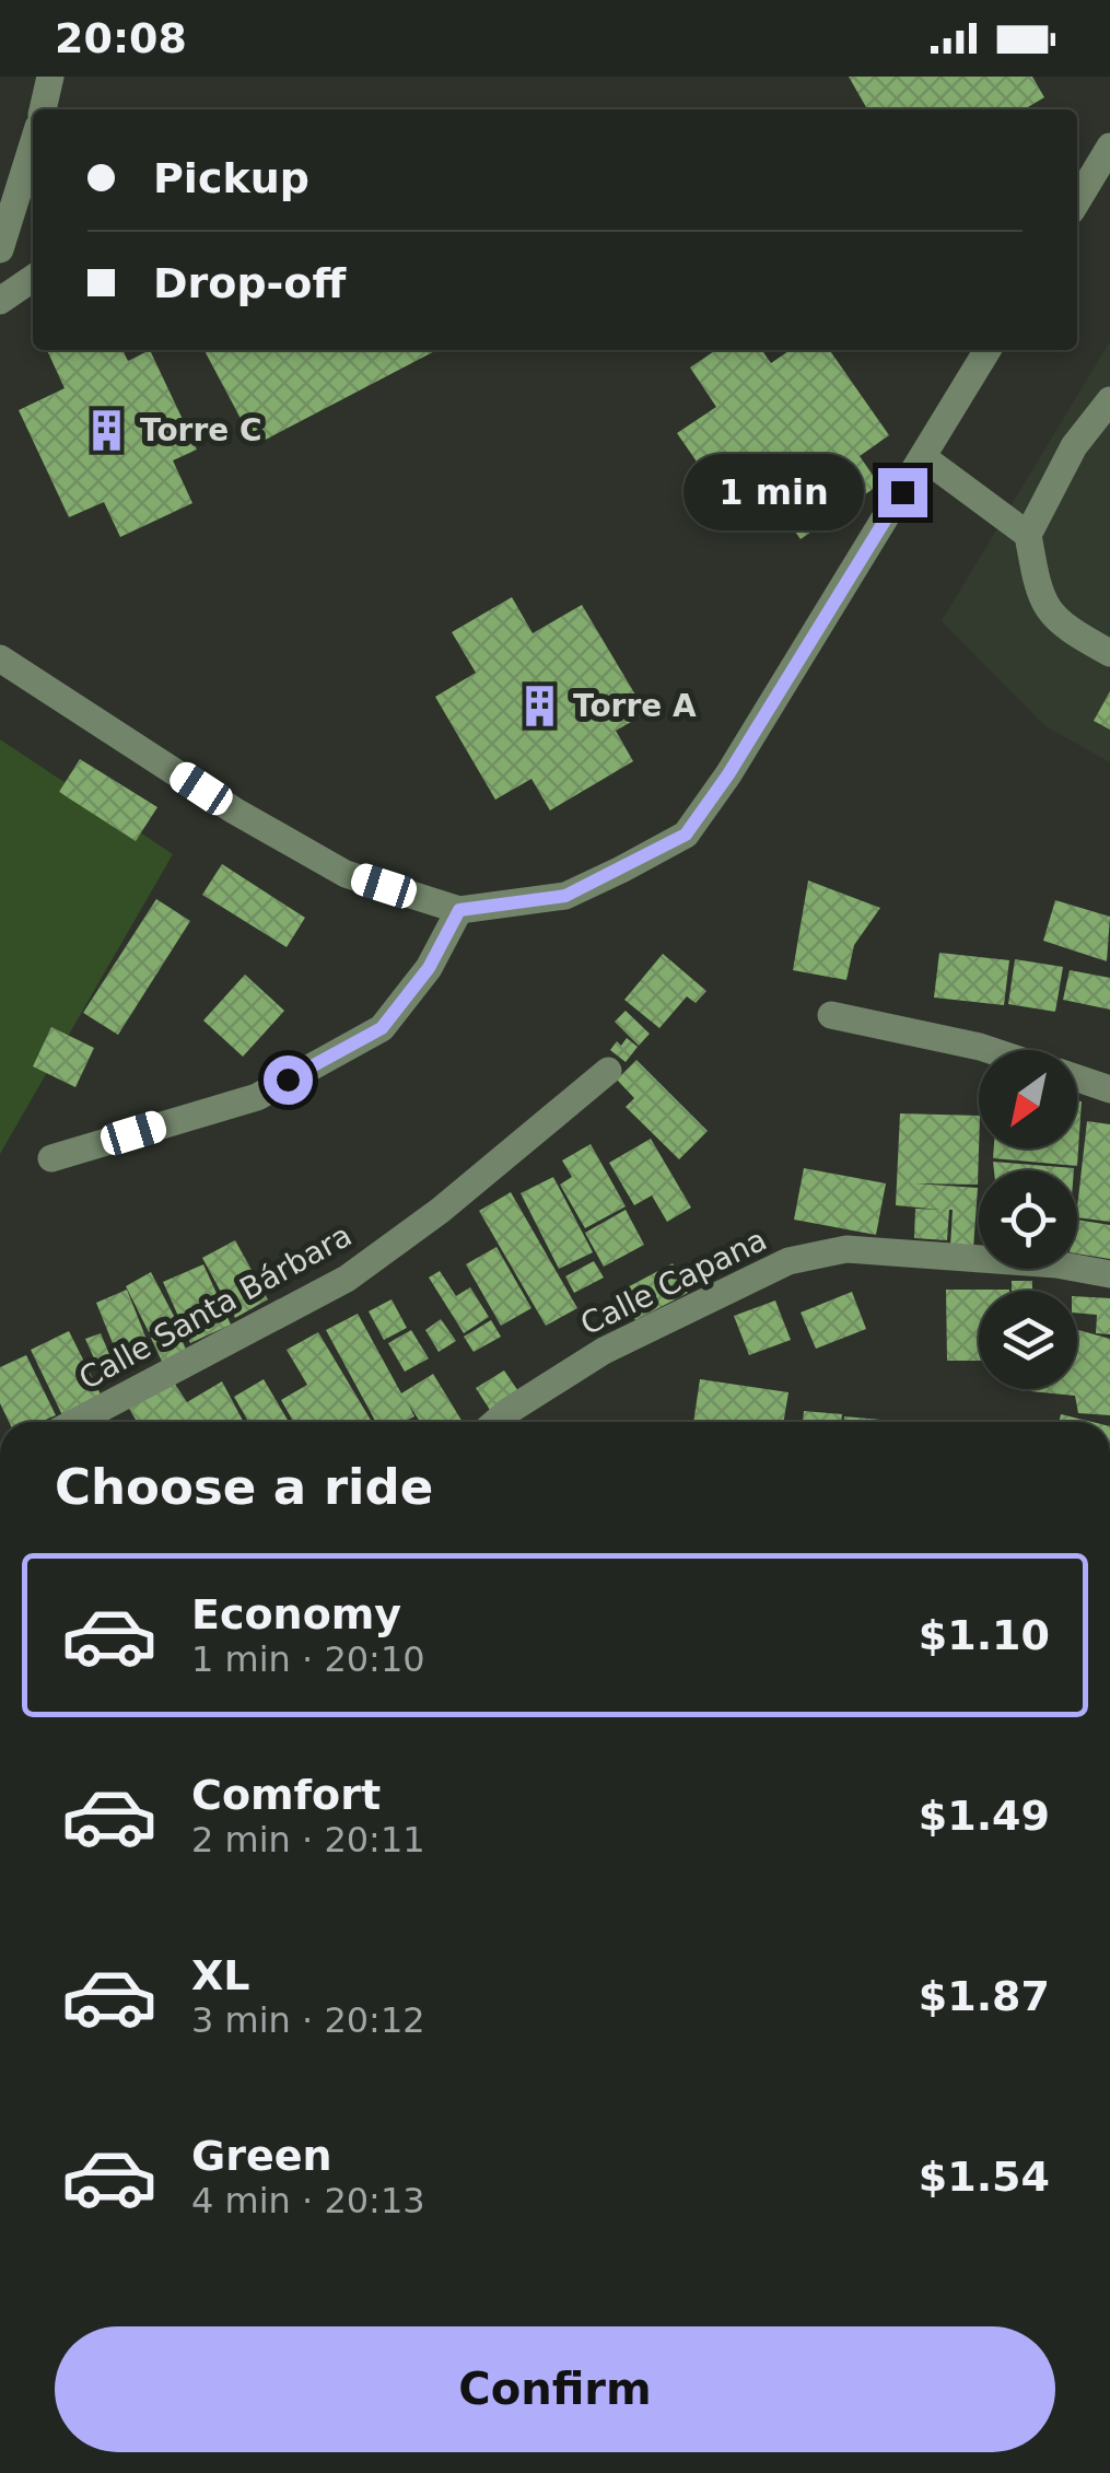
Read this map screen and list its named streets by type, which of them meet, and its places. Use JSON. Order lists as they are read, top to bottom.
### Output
{
  "streets": {
    "street": ["Calle Capana", "Calle Santa Bárbara"]
  },
  "places": {
    "building": ["Torre C", "Torre A"]
  },
  "north": "bottom left",
  "page": {
    "status": "20:08",
    "banner": ["Pickup", "Drop-off"],
    "bubble": "1 min",
    "heading": "Choose a ride",
    "list": [
      {
        "name": "Economy",
        "note": "1 min · 20:10",
        "value": "$1.10"
      },
      {
        "name": "Comfort",
        "note": "2 min · 20:11",
        "value": "$1.49"
      },
      {
        "name": "XL",
        "note": "3 min · 20:12",
        "value": "$1.87"
      },
      {
        "name": "Green",
        "note": "4 min · 20:13",
        "value": "$1.54"
      }
    ],
    "buttons": "Confirm"
  }
}
